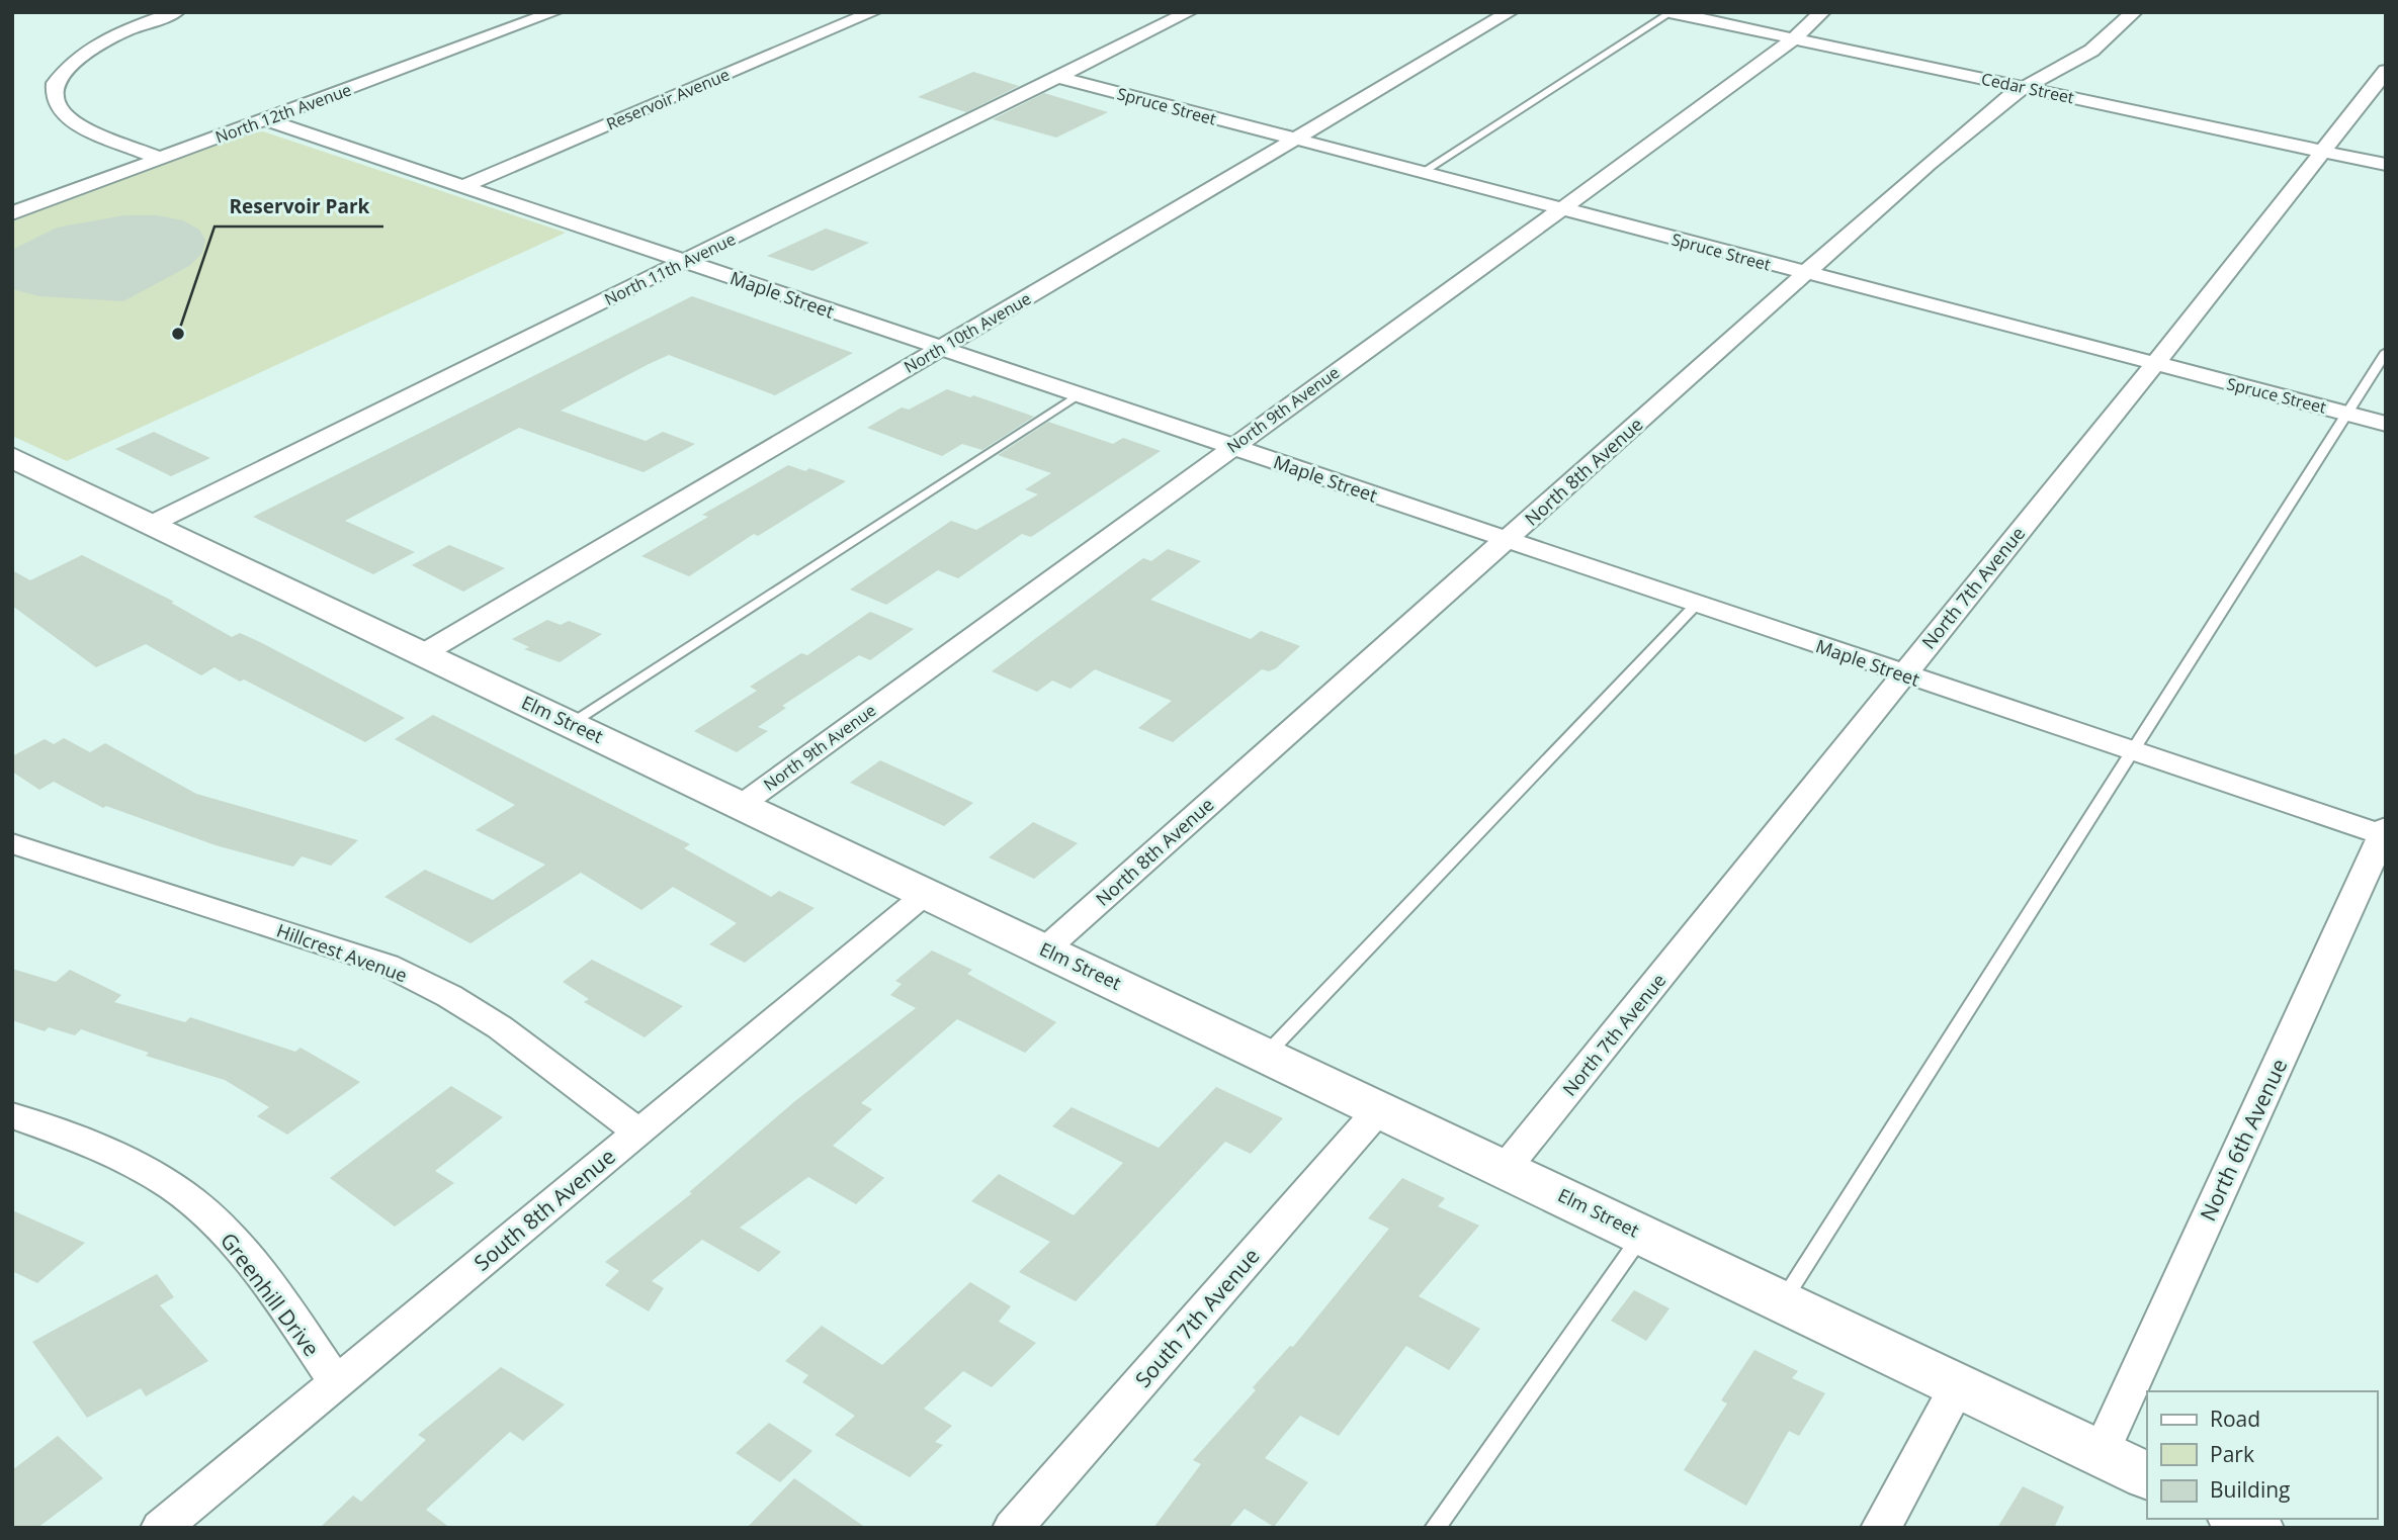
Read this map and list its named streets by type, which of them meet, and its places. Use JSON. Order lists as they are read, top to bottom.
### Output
{
  "streets": {
    "street": [
      "Cedar Street",
      "Reservoir Avenue",
      "Spruce Street",
      "North 12th Avenue",
      "North 11th Avenue",
      "Maple Street",
      "North 10th Avenue",
      "North 9th Avenue",
      "North 8th Avenue",
      "North 7th Avenue",
      "Elm Street",
      "Hillcrest Avenue",
      "North 6th Avenue",
      "South 8th Avenue",
      "Greenhill Drive",
      "South 7th Avenue"
    ]
  },
  "crossings": [
    ["Cedar Street", "North 9th Avenue"],
    ["Cedar Street", "North 8th Avenue"],
    ["Cedar Street", "North 7th Avenue"],
    ["Reservoir Avenue", "Maple Street"],
    ["Spruce Street", "North 11th Avenue"],
    ["Spruce Street", "North 10th Avenue"],
    ["Spruce Street", "North 9th Avenue"],
    ["Spruce Street", "North 8th Avenue"],
    ["Spruce Street", "North 7th Avenue"],
    ["North 12th Avenue", "Maple Street"],
    ["North 11th Avenue", "Maple Street"],
    ["North 11th Avenue", "Elm Street"],
    ["Maple Street", "North 10th Avenue"],
    ["Maple Street", "North 9th Avenue"],
    ["Maple Street", "North 8th Avenue"],
    ["Maple Street", "North 7th Avenue"],
    ["Maple Street", "North 6th Avenue"],
    ["North 10th Avenue", "Elm Street"],
    ["North 9th Avenue", "Elm Street"],
    ["North 8th Avenue", "Elm Street"],
    ["North 7th Avenue", "Elm Street"],
    ["Elm Street", "North 6th Avenue"],
    ["Elm Street", "South 8th Avenue"],
    ["Elm Street", "South 7th Avenue"],
    ["Hillcrest Avenue", "South 8th Avenue"],
    ["South 8th Avenue", "Greenhill Drive"]
  ],
  "places": ["Reservoir Park"],
  "legend": ["Road", "Park", "Building"]
}
